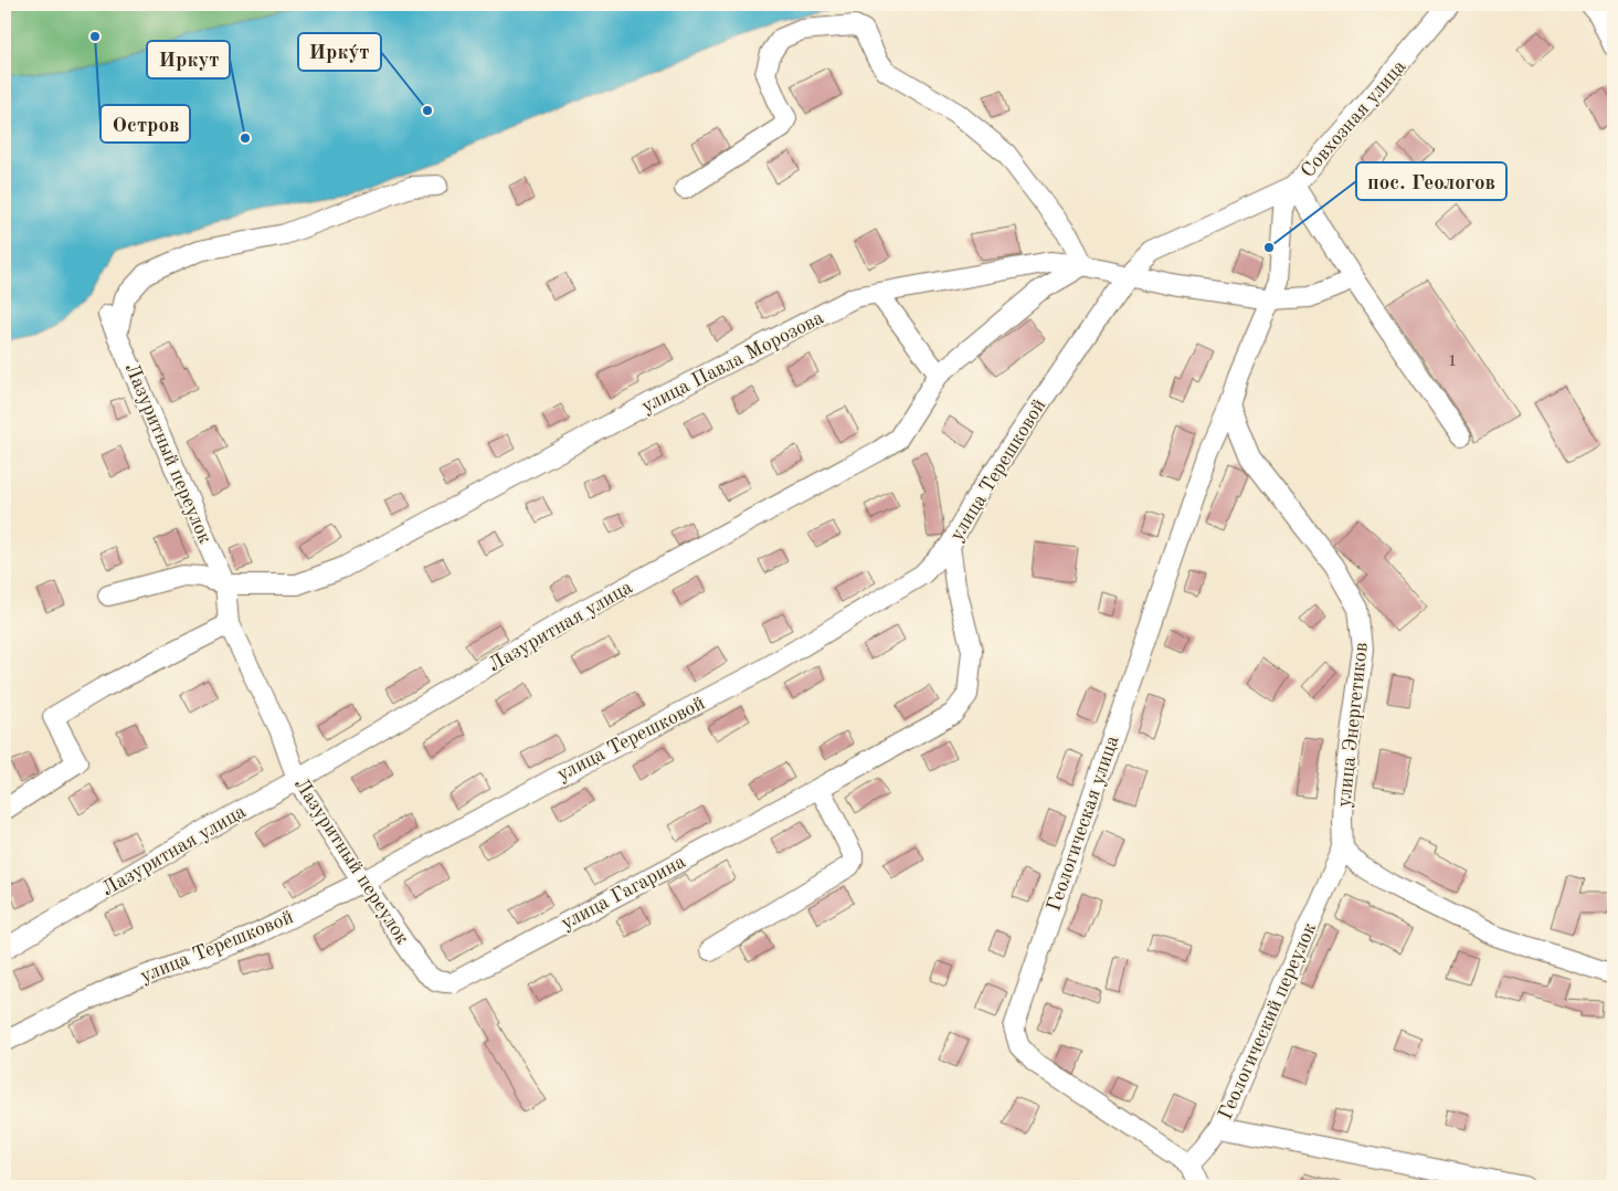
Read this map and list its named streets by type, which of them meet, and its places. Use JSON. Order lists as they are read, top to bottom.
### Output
{
  "streets": {
    "street": [
      "Совхозная улица",
      "улица Павла Морозова",
      "Лазуритный переулок",
      "улица Терешковой",
      "Лазуритная улица",
      "улица Энергетиков",
      "Геологическая улица",
      "улица Гагарина",
      "Геологический переулок"
    ]
  },
  "crossings": [
    ["Совхозная улица", "улица Павла Морозова"],
    ["Совхозная улица", "улица Терешковой"],
    ["Совхозная улица", "Геологическая улица"],
    ["улица Павла Морозова", "Лазуритный переулок"],
    ["улица Павла Морозова", "улица Терешковой"],
    ["улица Павла Морозова", "Лазуритная улица"],
    ["улица Павла Морозова", "Геологическая улица"],
    ["Лазуритный переулок", "улица Терешковой"],
    ["Лазуритный переулок", "Лазуритная улица"],
    ["Лазуритный переулок", "улица Гагарина"],
    ["улица Терешковой", "улица Гагарина"],
    ["улица Энергетиков", "Геологическая улица"],
    ["улица Энергетиков", "Геологический переулок"],
    ["Геологическая улица", "Геологический переулок"]
  ],
  "places": [
    "Остров",
    "Ирку́т",
    "Иркут",
    "пос. Геологов"
  ],
  "house_numbers": ["1"]
}
